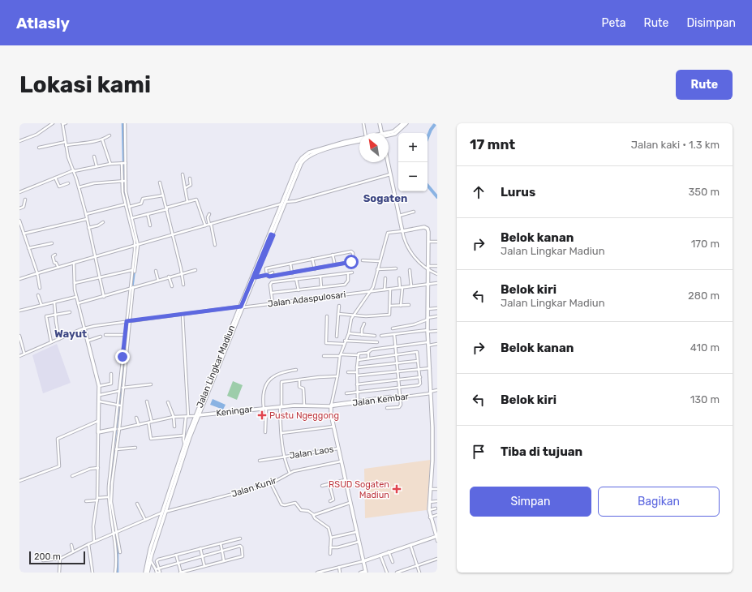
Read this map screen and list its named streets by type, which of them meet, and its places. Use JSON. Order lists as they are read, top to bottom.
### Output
{
  "streets": {
    "main road": ["Jalan Lingkar Madiun", "Keningar"],
    "street": [
      "Jalan Adaspulosari",
      "Jalan Kembar",
      "Jalan Laos",
      "Jalan Kunir"
    ]
  },
  "crossings": [
    ["Jalan Adaspulosari", "Jalan Lingkar Madiun"],
    ["Jalan Lingkar Madiun", "Keningar"],
    ["Jalan Lingkar Madiun", "Jalan Kunir"],
    ["Jalan Kembar", "Keningar"]
  ],
  "districts": ["Sogaten", "Wayut"],
  "places": {
    "health": ["Pustu Ngeggong", "RSUD Sogaten Madiun"]
  },
  "scale_bar": "200 m",
  "north": "top left",
  "page": {
    "header": "Atlasly",
    "nav": ["Peta", "Rute", "Disimpan"],
    "buttons": [
      "Rute",
      ["Simpan", "Bagikan"]
    ],
    "title": "Lokasi kami",
    "heading": ["17 mnt", "Jalan kaki · 1.3 km"],
    "map_buttons": ["+", "−"],
    "list": [
      ["Lurus", "350 m"],
      ["Belok kanan", "Jalan Lingkar Madiun", "170 m"],
      ["Belok kiri", "Jalan Lingkar Madiun", "280 m"],
      ["Belok kanan", "410 m"],
      ["Belok kiri", "130 m"],
      "Tiba di tujuan"
    ],
    "scale": "200 m"
  }
}
